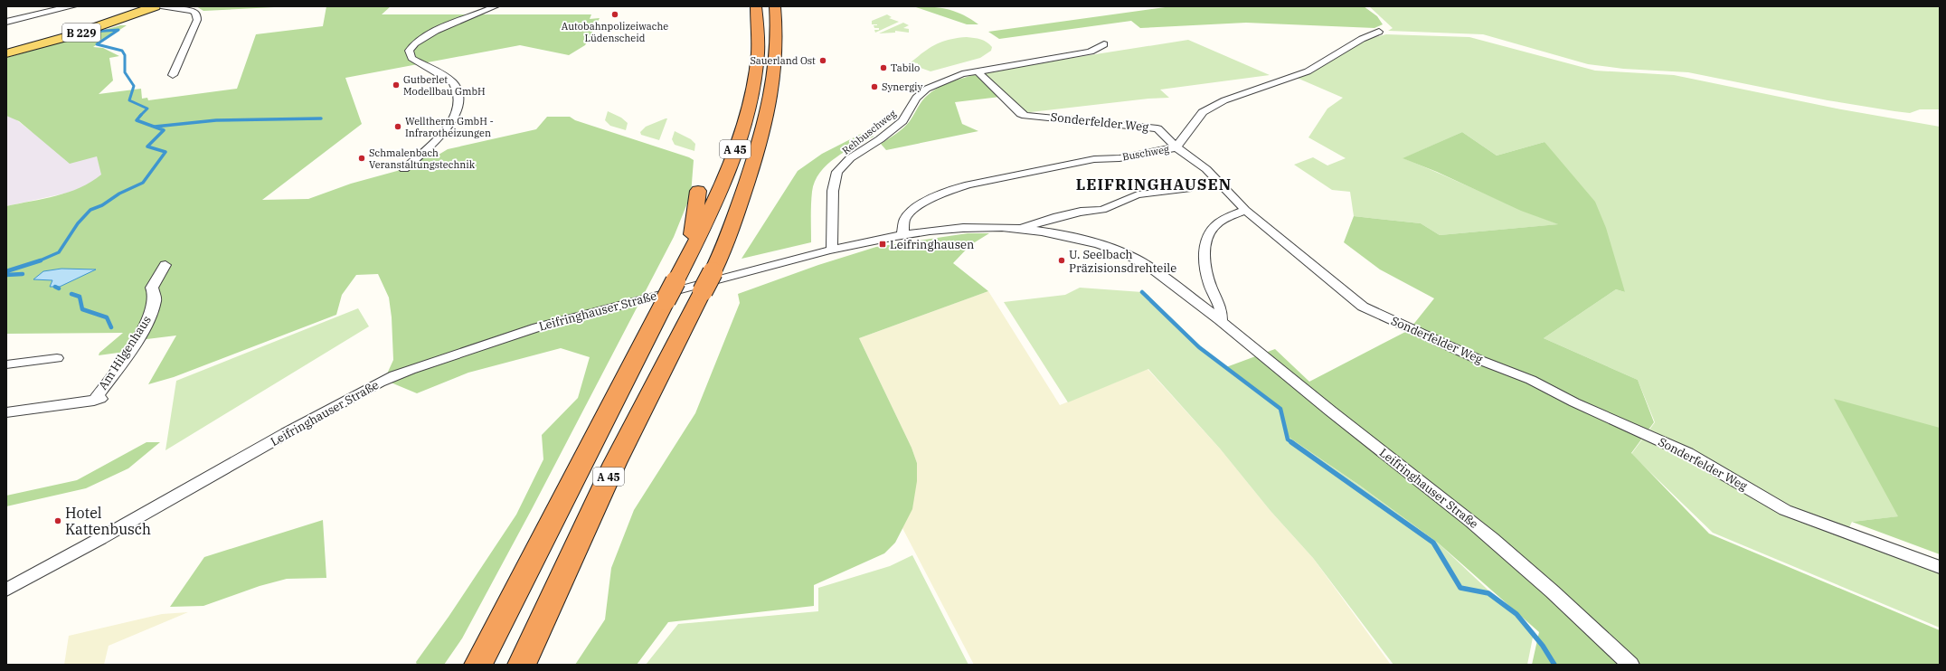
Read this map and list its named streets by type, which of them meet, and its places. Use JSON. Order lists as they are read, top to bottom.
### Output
{
  "streets": {
    "highway": ["A 45"],
    "main road": ["B 229"],
    "street": [
      "Sonderfelder Weg",
      "Rehbuschweg",
      "Buschweg",
      "Leifringhauser Straße",
      "Am Hilgenhaus"
    ]
  },
  "crossings": [
    ["Sonderfelder Weg", "Rehbuschweg"],
    ["Sonderfelder Weg", "Buschweg"],
    ["Rehbuschweg", "Leifringhauser Straße"],
    ["Buschweg", "Leifringhauser Straße"]
  ],
  "districts": ["LEIFRINGHAUSEN"],
  "places": {
    "other": [
      "Autobahnpolizeiwache Lüdenscheid",
      "Sauerland Ost",
      "Tabilo",
      "Gutberlet Modellbau GmbH",
      "Synergiy",
      "Welltherm GmbH - Infrarotheizungen",
      "Schmalenbach Veranstaltungstechnik",
      "U. Seelbach Präzisionsdrehteile",
      "Hotel Kattenbusch"
    ],
    "transit": ["Leifringhausen"]
  }
}
